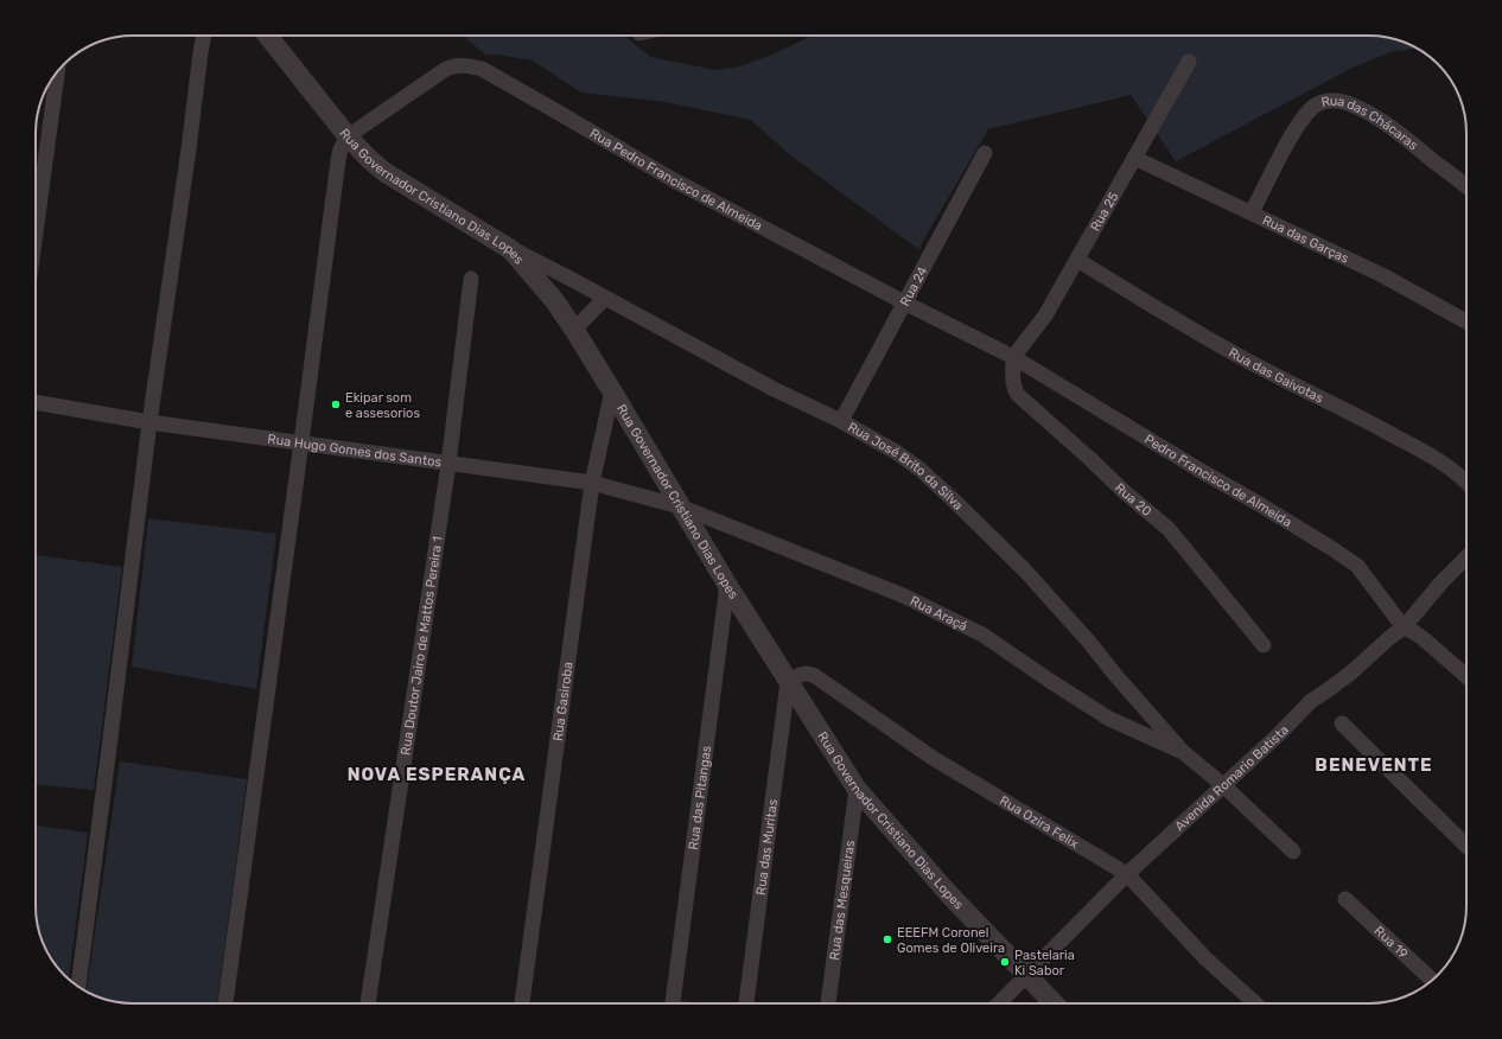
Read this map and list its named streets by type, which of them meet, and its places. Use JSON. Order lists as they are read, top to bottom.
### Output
{
  "streets": {
    "street": [
      "Rua das Chácaras",
      "Rua Pedro Francisco de Almeida",
      "Rua Governador Cristiano Dias Lopes",
      "Rua 25",
      "Rua das Garças",
      "Rua 24",
      "Rua das Gaivotas",
      "Rua Hugo Gomes dos Santos",
      "Rua José Brito da Silva",
      "Pedro Francisco de Almeida",
      "Rua 20",
      "Rua Araçá",
      "Rua Doutor Jairo de Mattos Pereira 1",
      "Rua Gasiroba",
      "Avenida Romario Batista",
      "Rua das Pitangas",
      "Rua Ozira Felix",
      "Rua das Muritas",
      "Rua das Mesqueiras",
      "Rua 19"
    ]
  },
  "crossings": [
    ["Rua das Chácaras", "Rua das Garças"],
    ["Rua Pedro Francisco de Almeida", "Rua Governador Cristiano Dias Lopes"],
    ["Rua Pedro Francisco de Almeida", "Rua 25"],
    ["Rua Pedro Francisco de Almeida", "Rua 24"],
    ["Rua Pedro Francisco de Almeida", "Pedro Francisco de Almeida"],
    ["Rua Pedro Francisco de Almeida", "Rua 20"],
    ["Rua Governador Cristiano Dias Lopes", "Rua Hugo Gomes dos Santos"],
    ["Rua Governador Cristiano Dias Lopes", "Rua José Brito da Silva"],
    ["Rua Governador Cristiano Dias Lopes", "Rua Araçá"],
    ["Rua Governador Cristiano Dias Lopes", "Rua Gasiroba"],
    ["Rua Governador Cristiano Dias Lopes", "Avenida Romario Batista"],
    ["Rua Governador Cristiano Dias Lopes", "Rua das Pitangas"],
    ["Rua Governador Cristiano Dias Lopes", "Rua Ozira Felix"],
    ["Rua Governador Cristiano Dias Lopes", "Rua das Muritas"],
    ["Rua Governador Cristiano Dias Lopes", "Rua das Mesqueiras"],
    ["Rua 25", "Rua das Garças"],
    ["Rua 25", "Rua das Gaivotas"],
    ["Rua 25", "Pedro Francisco de Almeida"],
    ["Rua 25", "Rua 20"],
    ["Rua 24", "Rua José Brito da Silva"],
    ["Rua Hugo Gomes dos Santos", "Rua Araçá"],
    ["Rua Hugo Gomes dos Santos", "Rua Doutor Jairo de Mattos Pereira 1"],
    ["Rua Hugo Gomes dos Santos", "Rua Gasiroba"],
    ["Rua José Brito da Silva", "Rua Araçá"],
    ["Rua José Brito da Silva", "Avenida Romario Batista"],
    ["Pedro Francisco de Almeida", "Rua 20"],
    ["Pedro Francisco de Almeida", "Avenida Romario Batista"],
    ["Avenida Romario Batista", "Rua Ozira Felix"],
    ["Rua Ozira Felix", "Rua das Muritas"]
  ],
  "districts": ["BENEVENTE", "NOVA ESPERANÇA"],
  "places": ["Ekipar som e assesorios", "EEEFM Coronel Gomes de Oliveira", "Pastelaria Ki Sabor"]
}
